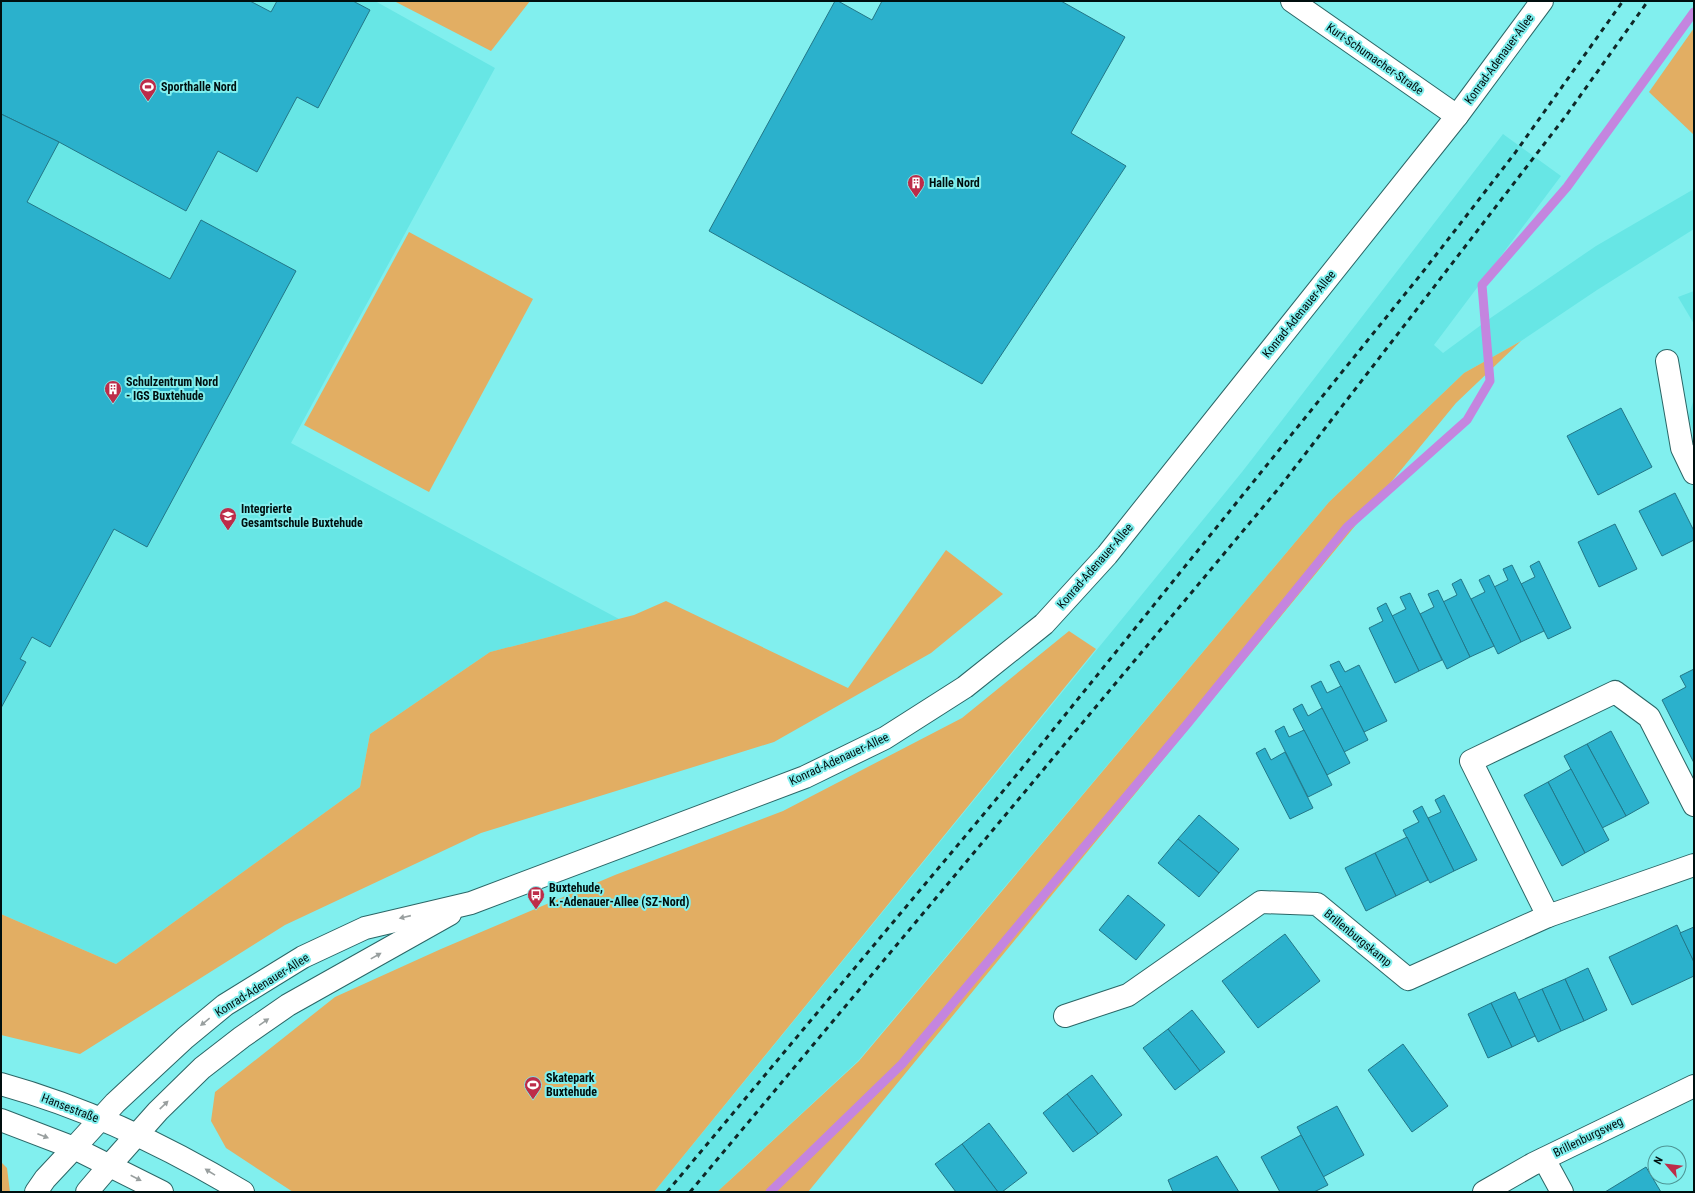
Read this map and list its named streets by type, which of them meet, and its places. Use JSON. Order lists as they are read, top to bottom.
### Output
{
  "streets": {
    "street": [
      "Kurt-Schumacher-Straße",
      "Konrad-Adenauer-Allee",
      "Brillenburgskamp",
      "Hansestraße",
      "Brillenburgsweg"
    ]
  },
  "crossings": [
    ["Kurt-Schumacher-Straße", "Konrad-Adenauer-Allee"],
    ["Konrad-Adenauer-Allee", "Hansestraße"]
  ],
  "places": {
    "sports": ["Sporthalle Nord", "Skatepark Buxtehude"],
    "building": ["Halle Nord", "Schulzentrum Nord - IGS Buxtehude"],
    "school or university": ["Integrierte Gesamtschule Buxtehude"],
    "bus stop": ["Buxtehude, K.-Adenauer-Allee (SZ-Nord)"]
  },
  "north": "top left"
}
